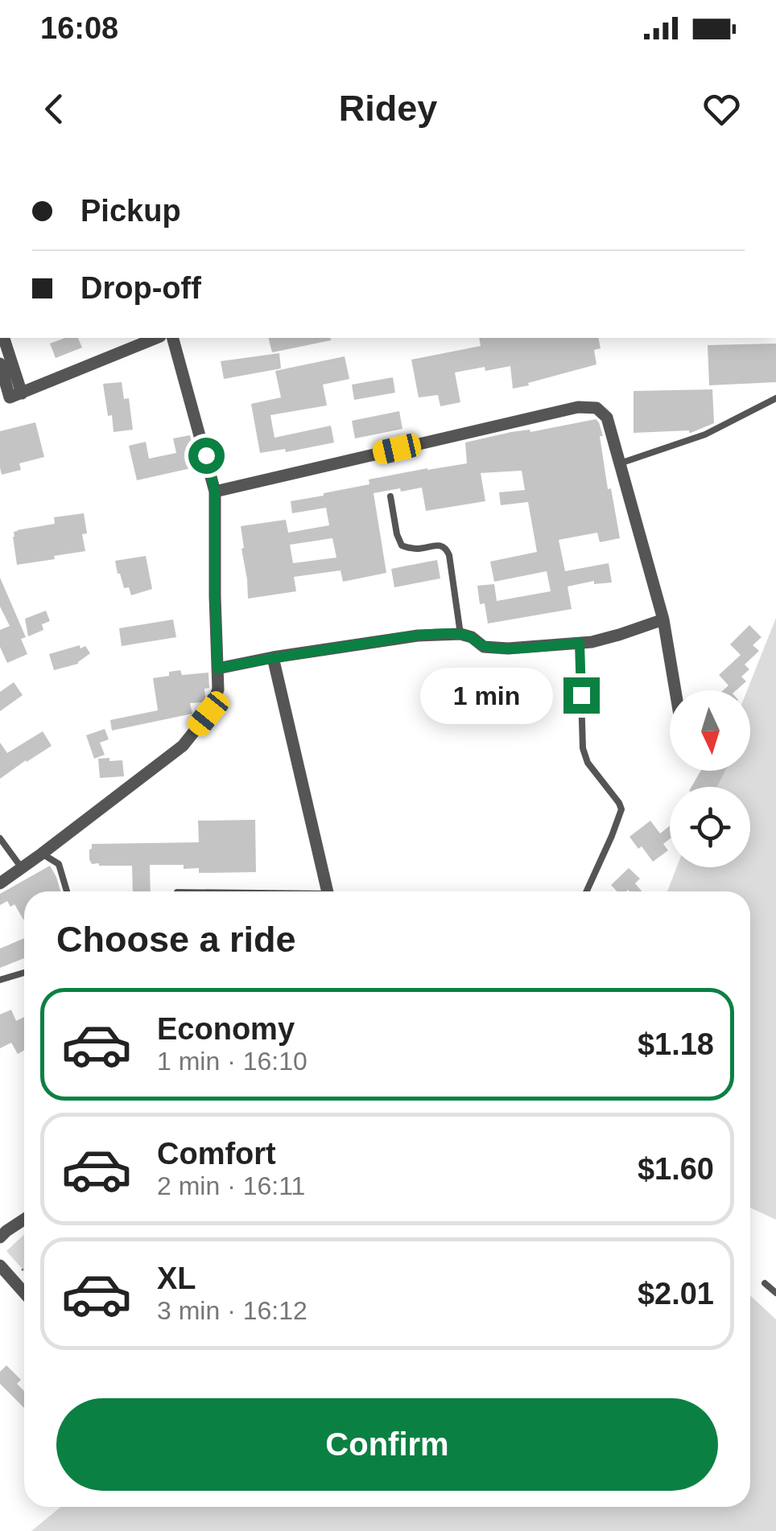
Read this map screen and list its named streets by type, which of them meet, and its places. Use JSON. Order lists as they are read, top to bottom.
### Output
{
  "north": "bottom",
  "page": {
    "status": "16:08",
    "header": "Ridey",
    "banner": ["Pickup", "Drop-off"],
    "bubble": "1 min",
    "heading": "Choose a ride",
    "list": [
      {
        "name": "Economy",
        "note": "1 min · 16:10",
        "value": "$1.18"
      },
      {
        "name": "Comfort",
        "note": "2 min · 16:11",
        "value": "$1.60"
      },
      {
        "name": "XL",
        "note": "3 min · 16:12",
        "value": "$2.01"
      }
    ],
    "buttons": "Confirm"
  }
}
